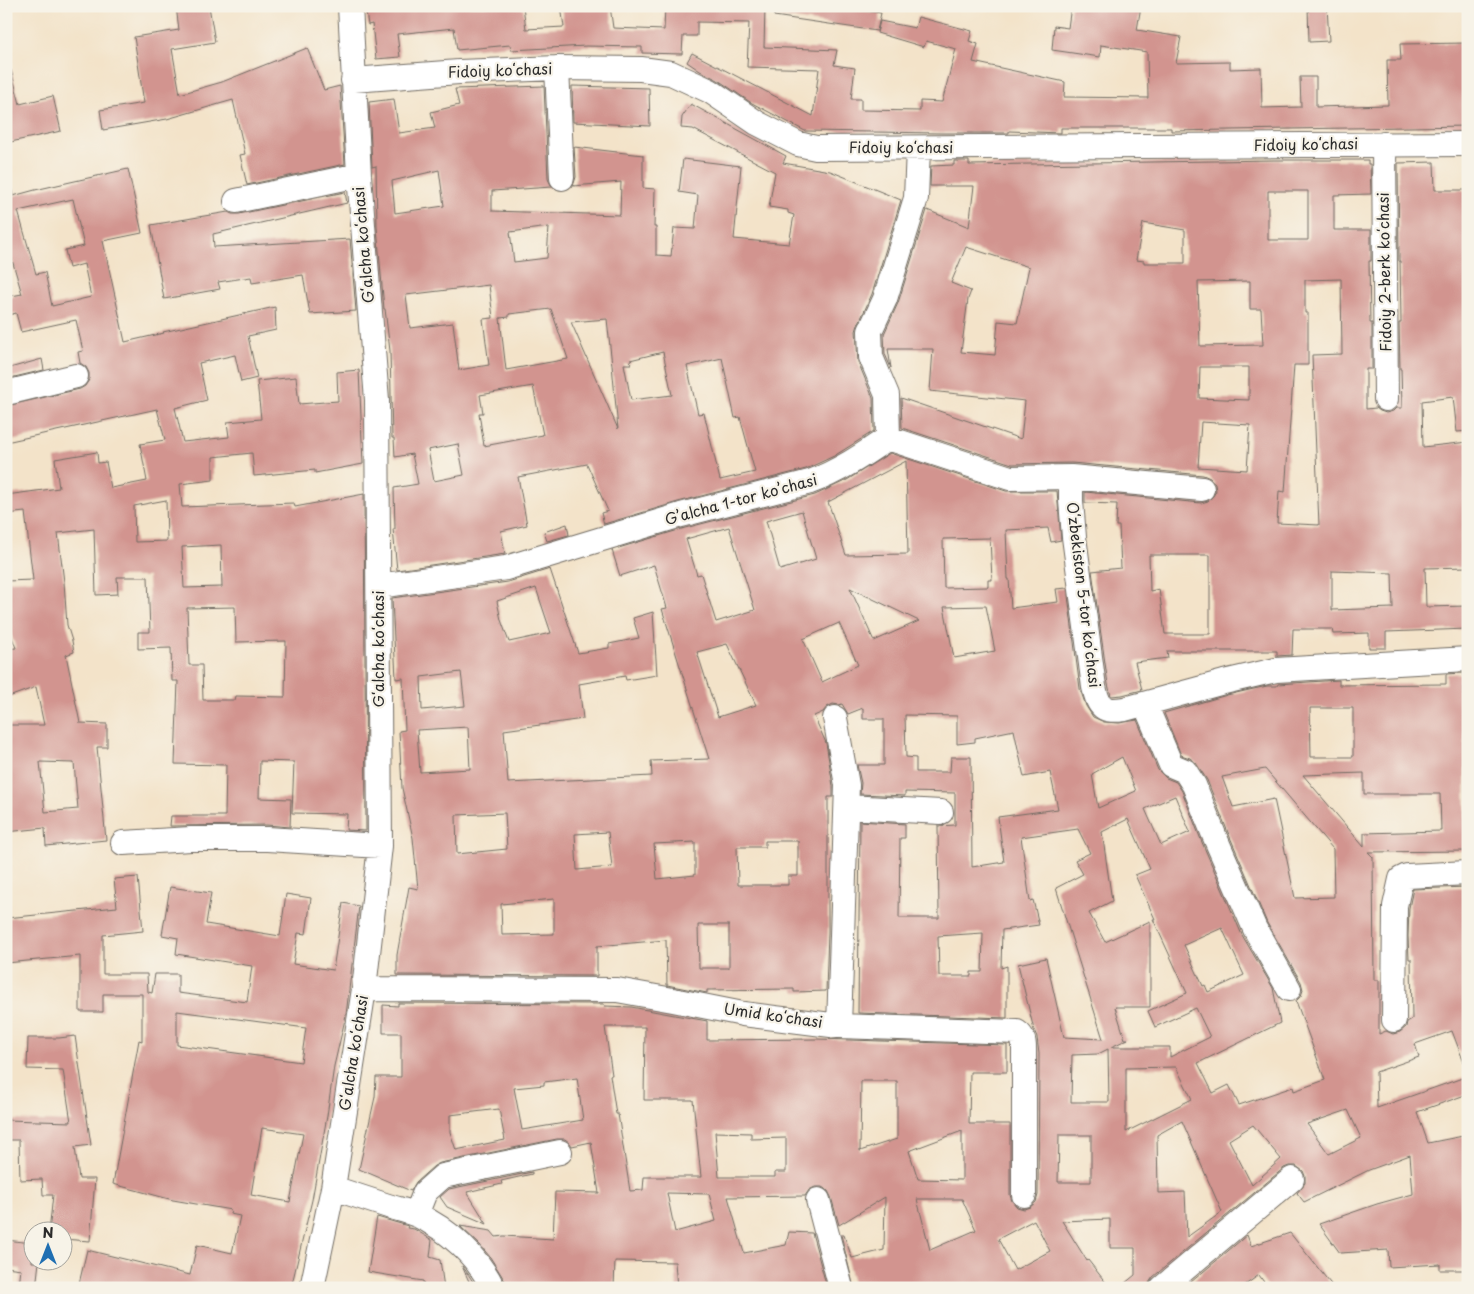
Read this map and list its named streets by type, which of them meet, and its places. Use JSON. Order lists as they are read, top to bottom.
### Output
{
  "streets": {
    "street": [
      "Fidoiy koʻchasi",
      "Gʻalcha koʻchasi",
      "Fidoiy 2-berk koʻchasi",
      "Gʼalcha 1-tor koʼchasi",
      "Oʻzbekiston 5-tor koʻchasi",
      "Umid koʻchasi"
    ]
  },
  "crossings": [
    ["Fidoiy koʻchasi", "Gʻalcha koʻchasi"],
    ["Fidoiy koʻchasi", "Fidoiy 2-berk koʻchasi"],
    ["Gʻalcha koʻchasi", "Gʼalcha 1-tor koʼchasi"],
    ["Gʻalcha koʻchasi", "Umid koʻchasi"]
  ],
  "north": "top"
}
